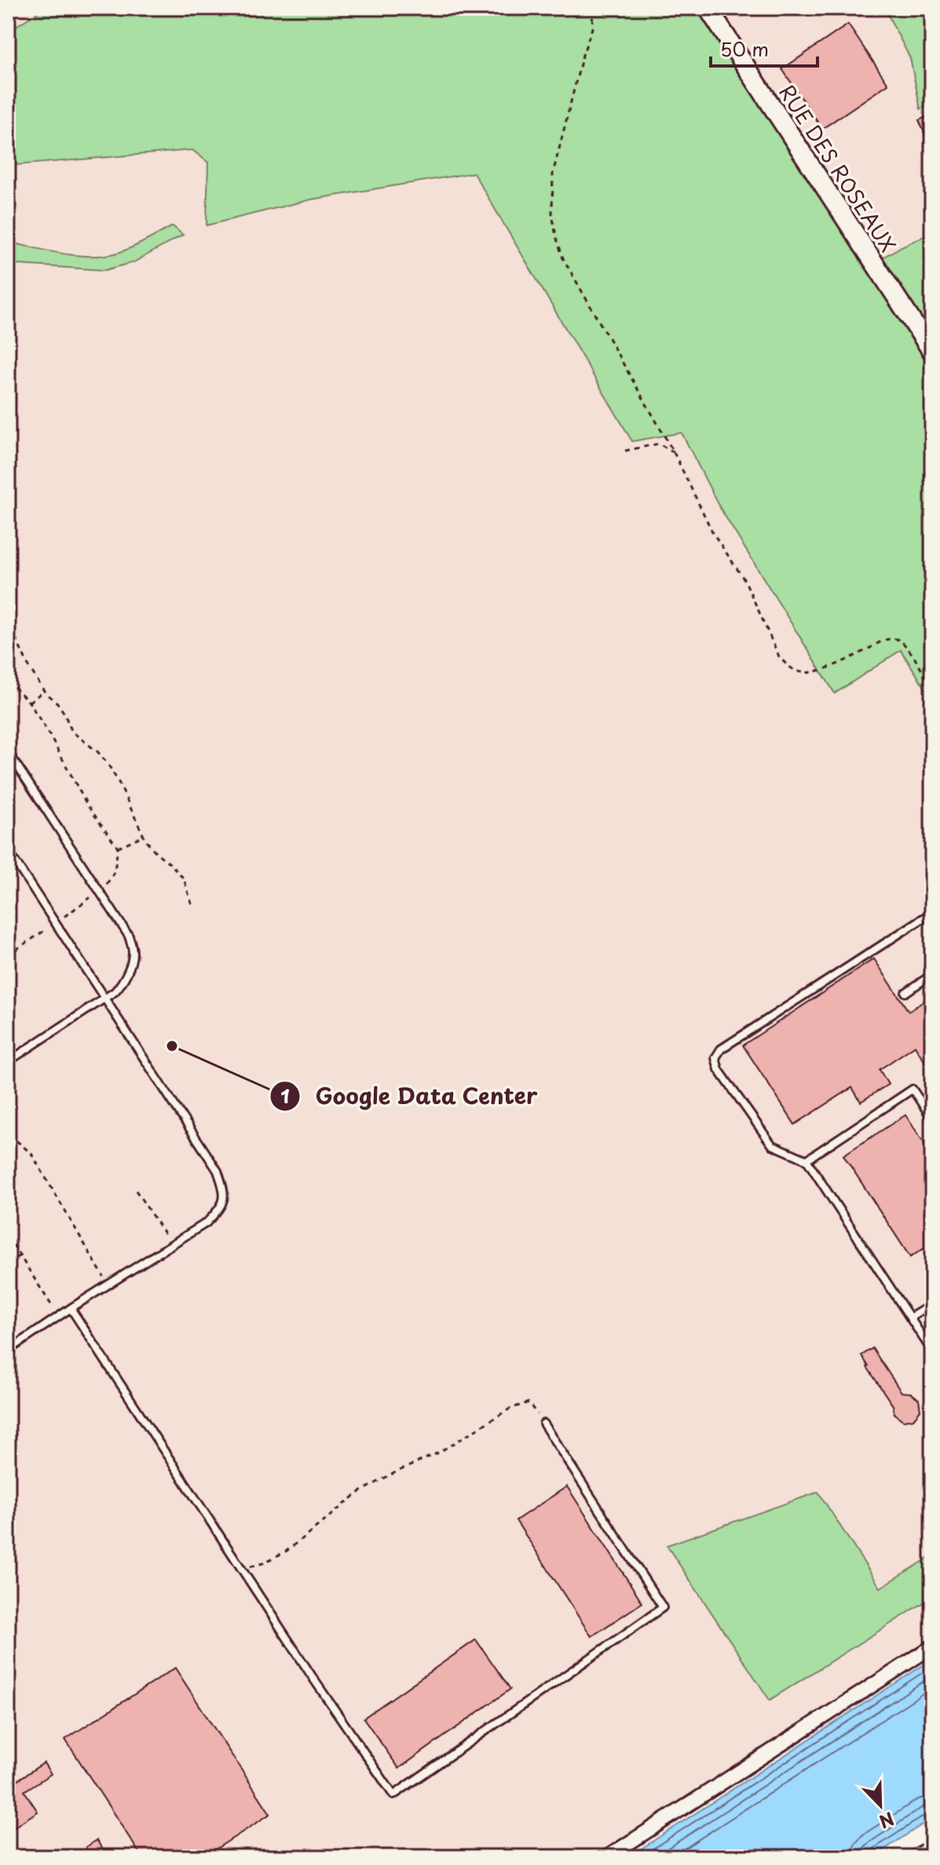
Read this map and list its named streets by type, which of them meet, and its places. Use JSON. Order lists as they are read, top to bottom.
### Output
{
  "streets": {
    "street": ["RUE DES ROSEAUX"]
  },
  "places": ["Google Data Center"],
  "scale_bar": "50 m",
  "north": "bottom right"
}
